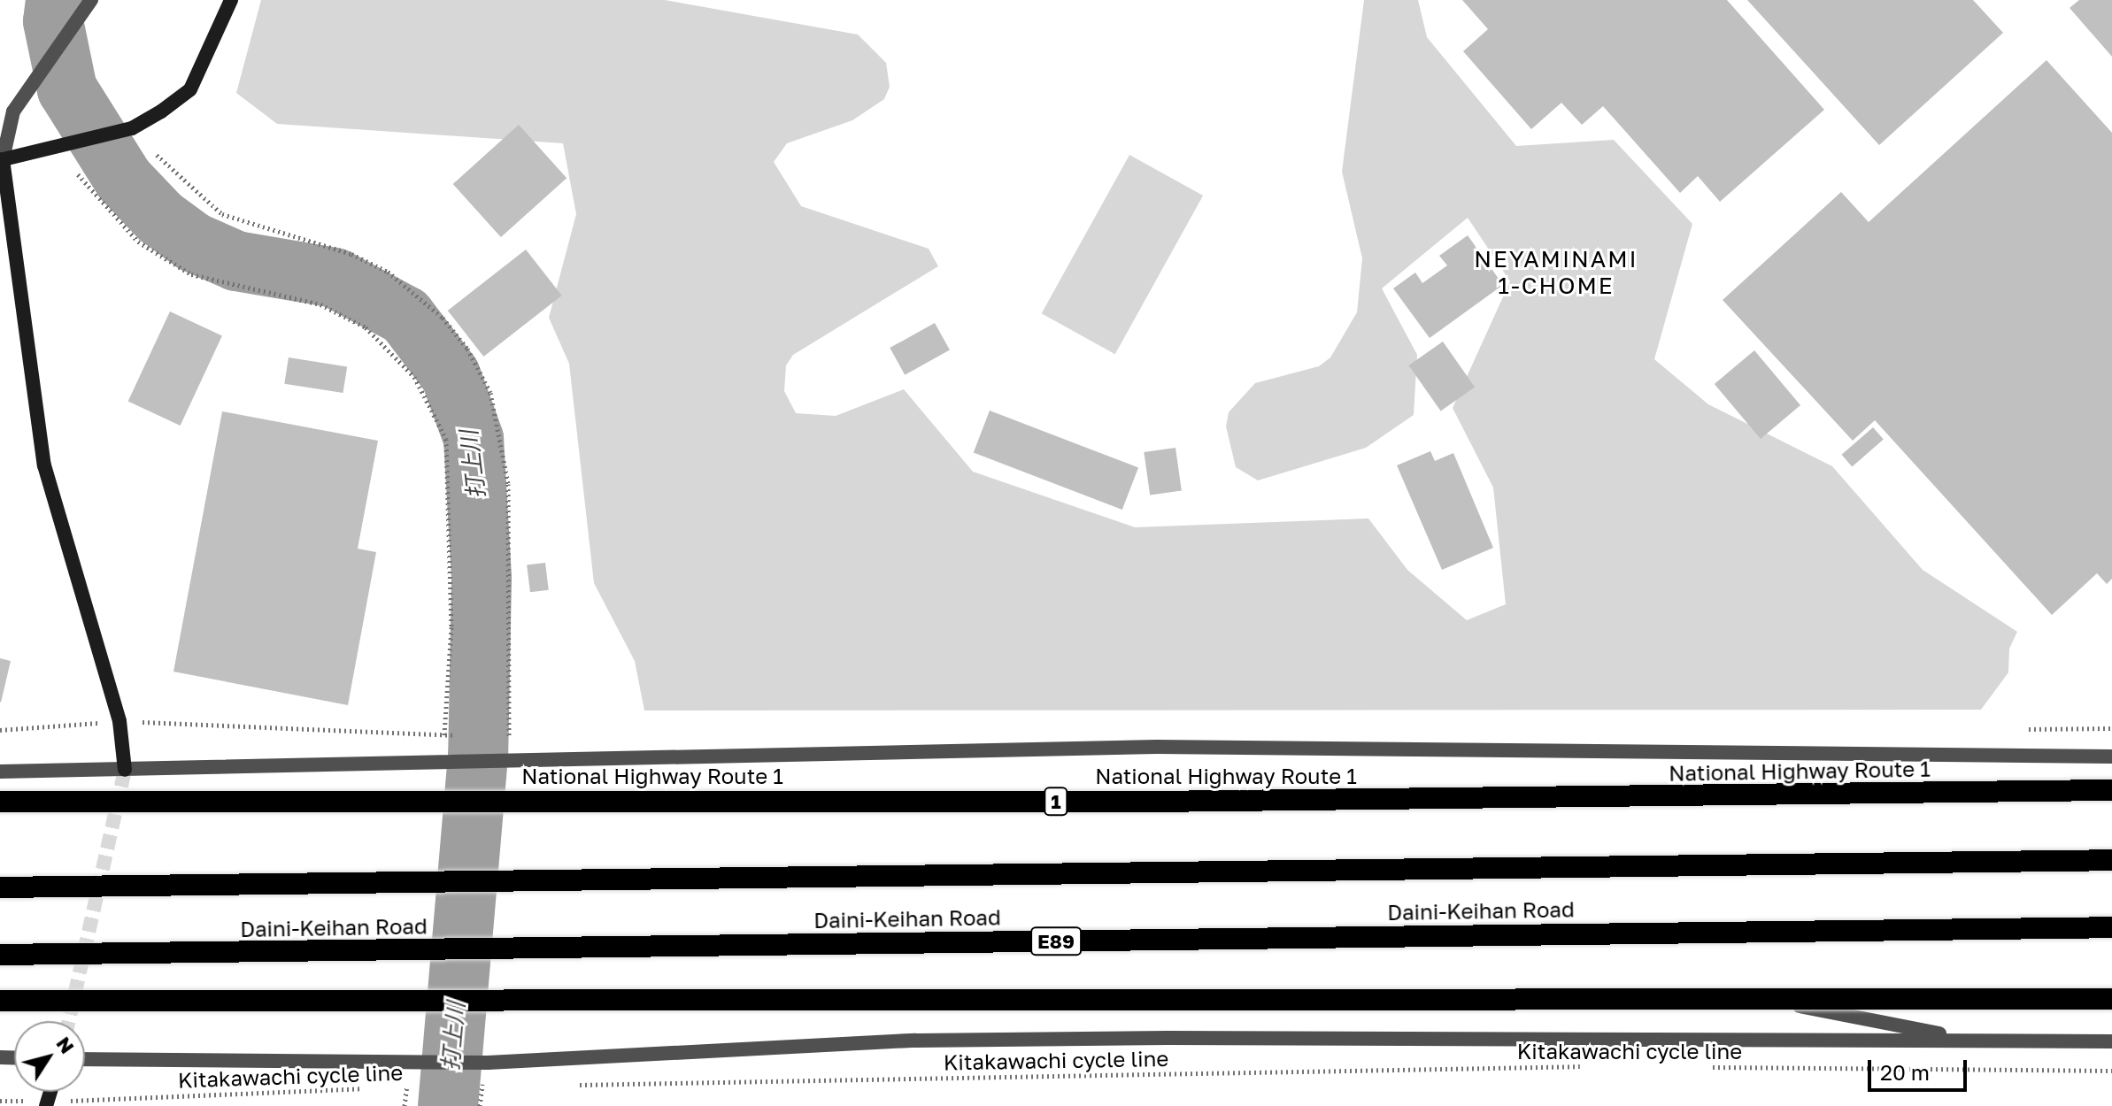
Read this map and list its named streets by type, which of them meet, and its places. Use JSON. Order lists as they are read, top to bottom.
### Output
{
  "streets": {
    "highway": [
      "National Highway Route 1",
      "1",
      "Daini-Keihan Road",
      "E89"
    ],
    "path": ["Kitakawachi cycle line"]
  },
  "districts": ["NEYAMINAMI 1-CHOME"],
  "water": ["打上川"],
  "scale_bar": "20 m",
  "north": "top right"
}
